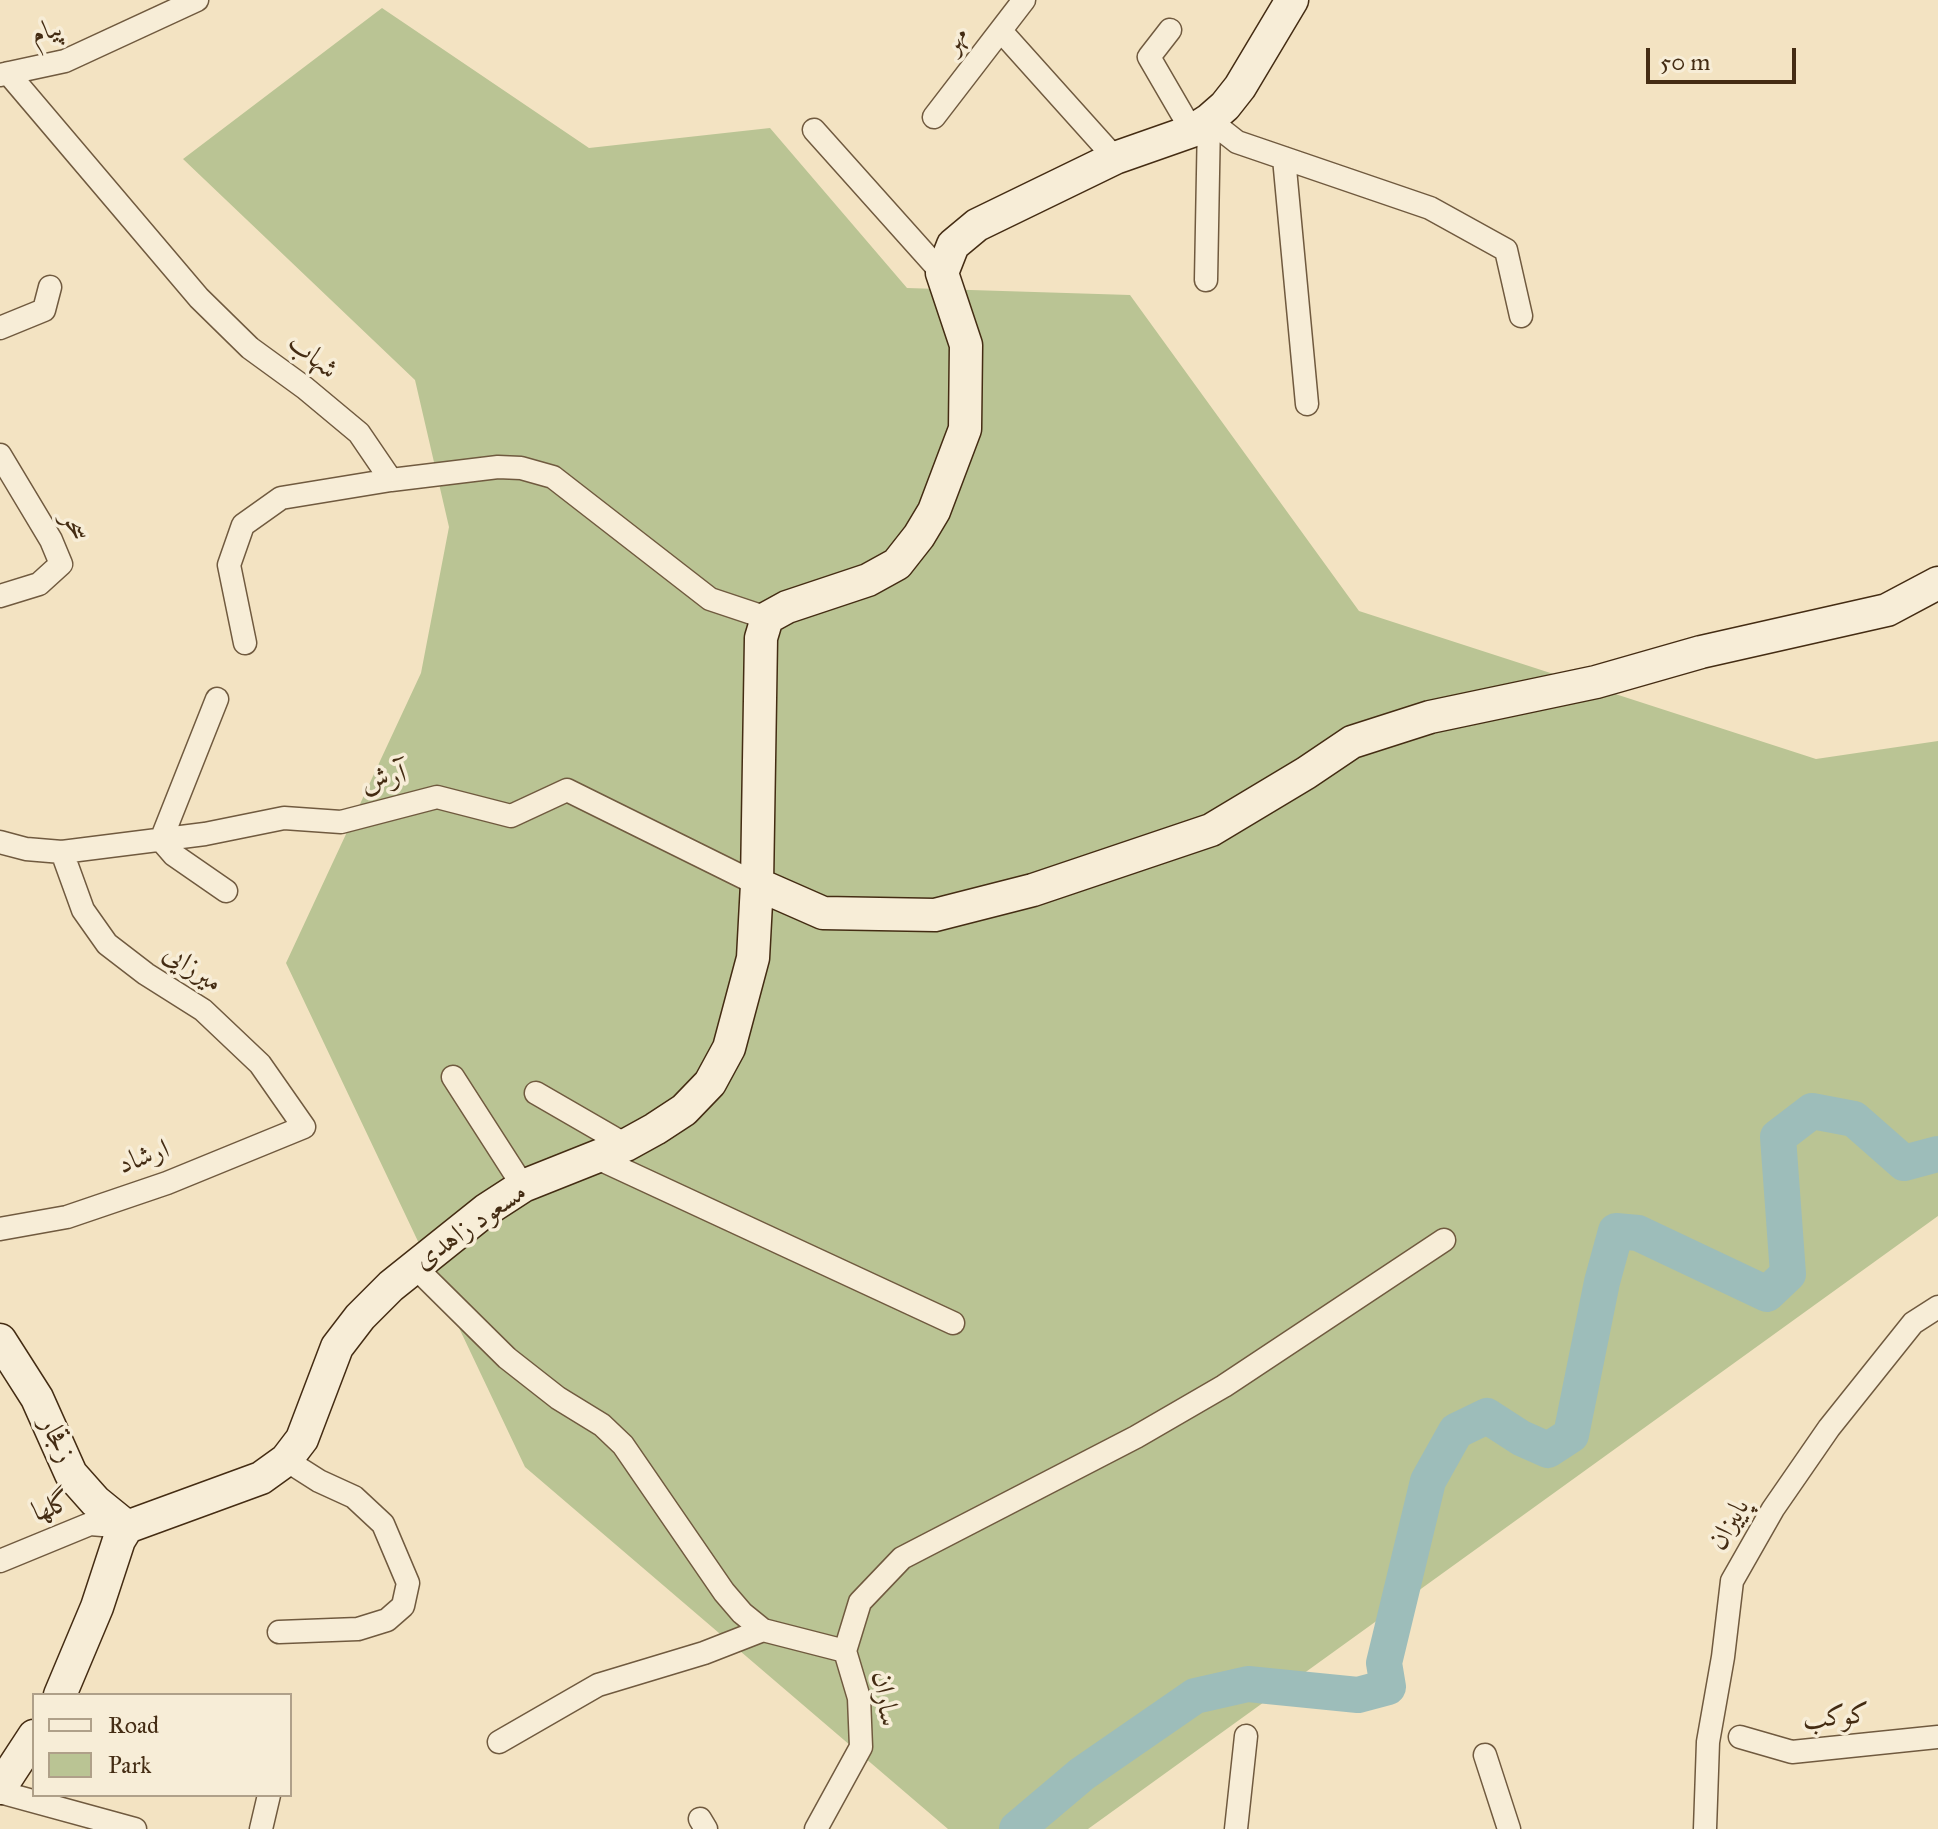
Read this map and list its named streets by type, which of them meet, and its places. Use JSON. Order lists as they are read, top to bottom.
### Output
{
  "streets": {
    "street": [
      "پیام",
      "مهر",
      "شهاب",
      "سحر",
      "آرش",
      "میرزایی",
      "ارشاد",
      "مسعود زاهدی",
      "زقجار",
      "گلها",
      "پاییزان",
      "ساران",
      "کوکب"
    ]
  },
  "crossings": [
    ["پیام", "شهاب"],
    ["آرش", "میرزایی"],
    ["آرش", "مسعود زاهدی"],
    ["میرزایی", "ارشاد"],
    ["مسعود زاهدی", "زقجار"],
    ["مسعود زاهدی", "گلها"],
    ["زقجار", "گلها"]
  ],
  "legend": ["Road", "Park"],
  "scale_bar": "50 m"
}
